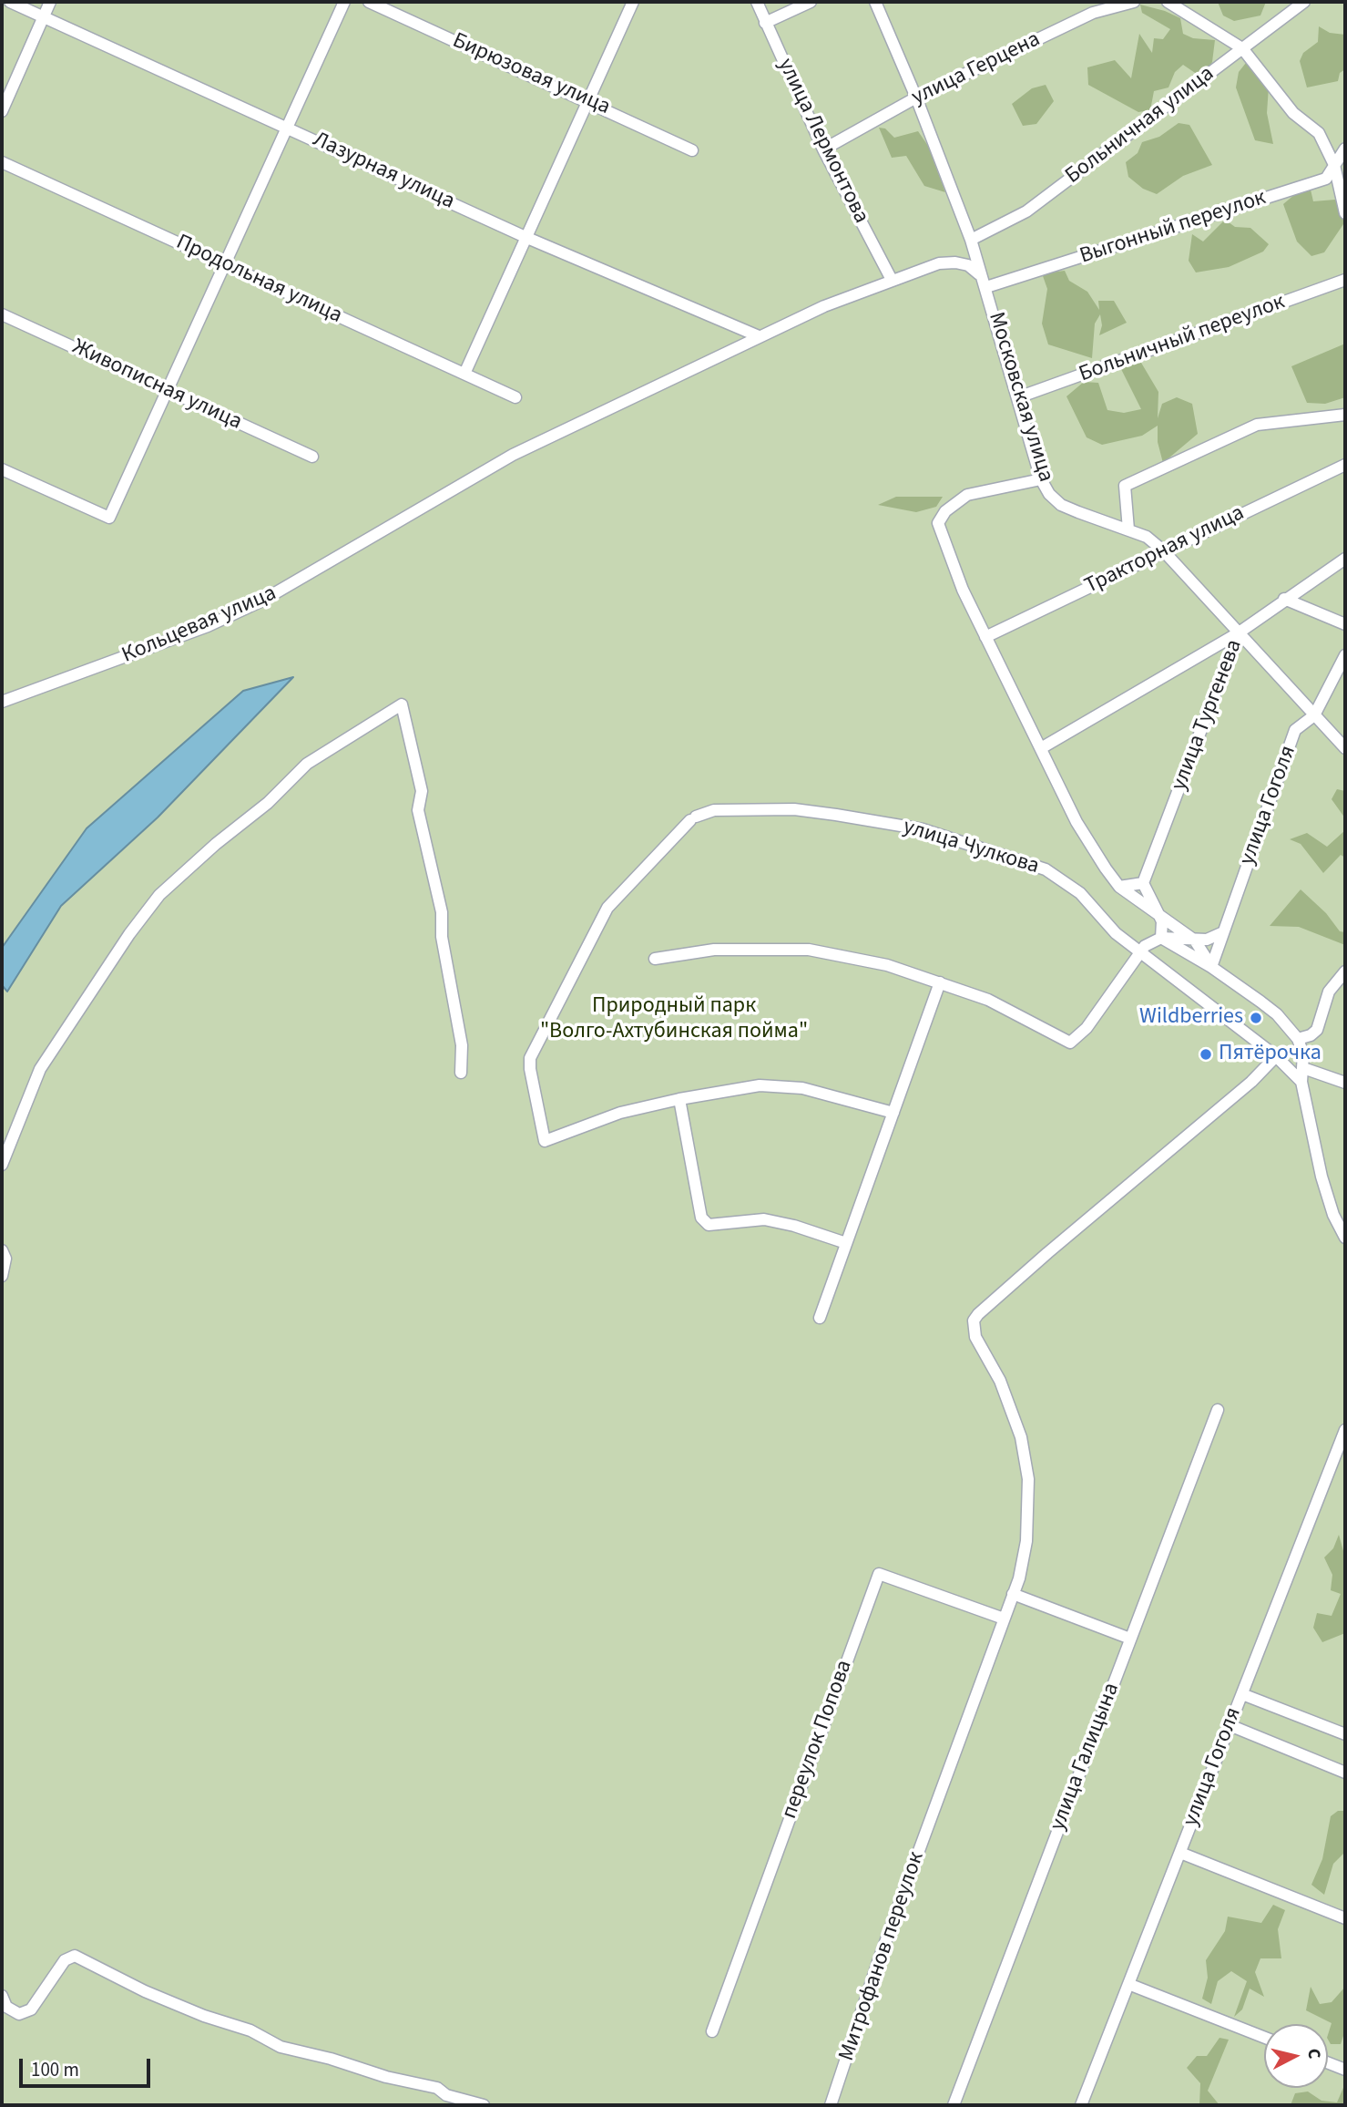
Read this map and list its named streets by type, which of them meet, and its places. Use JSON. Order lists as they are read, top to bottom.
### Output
{
  "streets": {
    "street": [
      "улица Герцена",
      "Бирюзовая улица",
      "Больничная улица",
      "улица Лермонтова",
      "Лазурная улица",
      "Выгонный переулок",
      "Продольная улица",
      "Больничный переулок",
      "Живописная улица",
      "Московская улица",
      "Тракторная улица",
      "Кольцевая улица",
      "улица Тургенева",
      "улица Гоголя",
      "улица Чулкова",
      "переулок Попова",
      "улица Галицына",
      "Митрофанов переулок"
    ]
  },
  "crossings": [
    ["улица Герцена", "улица Лермонтова"],
    ["улица Герцена", "Московская улица"],
    ["Больничная улица", "Московская улица"],
    ["улица Лермонтова", "Кольцевая улица"],
    ["Лазурная улица", "Кольцевая улица"],
    ["Выгонный переулок", "Московская улица"],
    ["Больничный переулок", "Московская улица"],
    ["Московская улица", "Тракторная улица"],
    ["Московская улица", "Кольцевая улица"],
    ["Московская улица", "улица Тургенева"],
    ["Московская улица", "улица Гоголя"],
    ["улица Чулкова", "Митрофанов переулок"],
    ["переулок Попова", "Митрофанов переулок"]
  ],
  "parks": ["Природный парк \"Волго-Ахтубинская пойма\""],
  "places": ["Wildberries", "Пятёрочка"],
  "scale_bar": "100 m",
  "north": "right"
}
